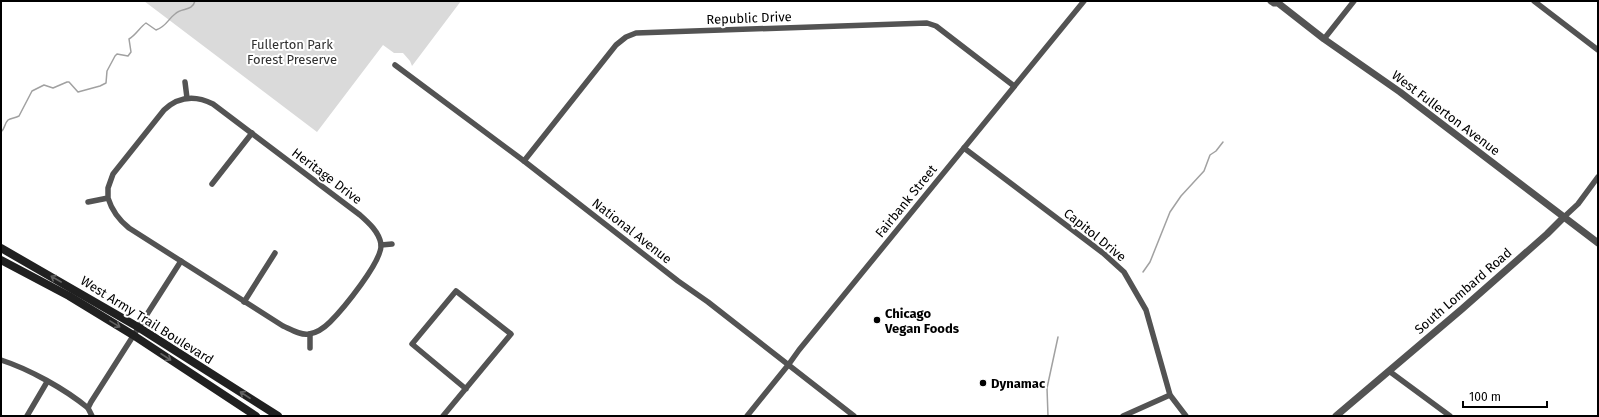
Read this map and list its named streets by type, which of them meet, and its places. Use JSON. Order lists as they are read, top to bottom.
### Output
{
  "streets": {
    "main road": ["West Army Trail Boulevard"],
    "street": [
      "Republic Drive",
      "West Fullerton Avenue",
      "Heritage Drive",
      "Fairbank Street",
      "National Avenue",
      "Capitol Drive",
      "South Lombard Road"
    ]
  },
  "crossings": [
    ["Republic Drive", "Fairbank Street"],
    ["Republic Drive", "National Avenue"],
    ["West Fullerton Avenue", "South Lombard Road"],
    ["Fairbank Street", "National Avenue"],
    ["Fairbank Street", "Capitol Drive"]
  ],
  "parks": ["Fullerton Park Forest Preserve"],
  "places": ["Chicago Vegan Foods", "Dynamac"],
  "scale_bar": "100 m"
}
